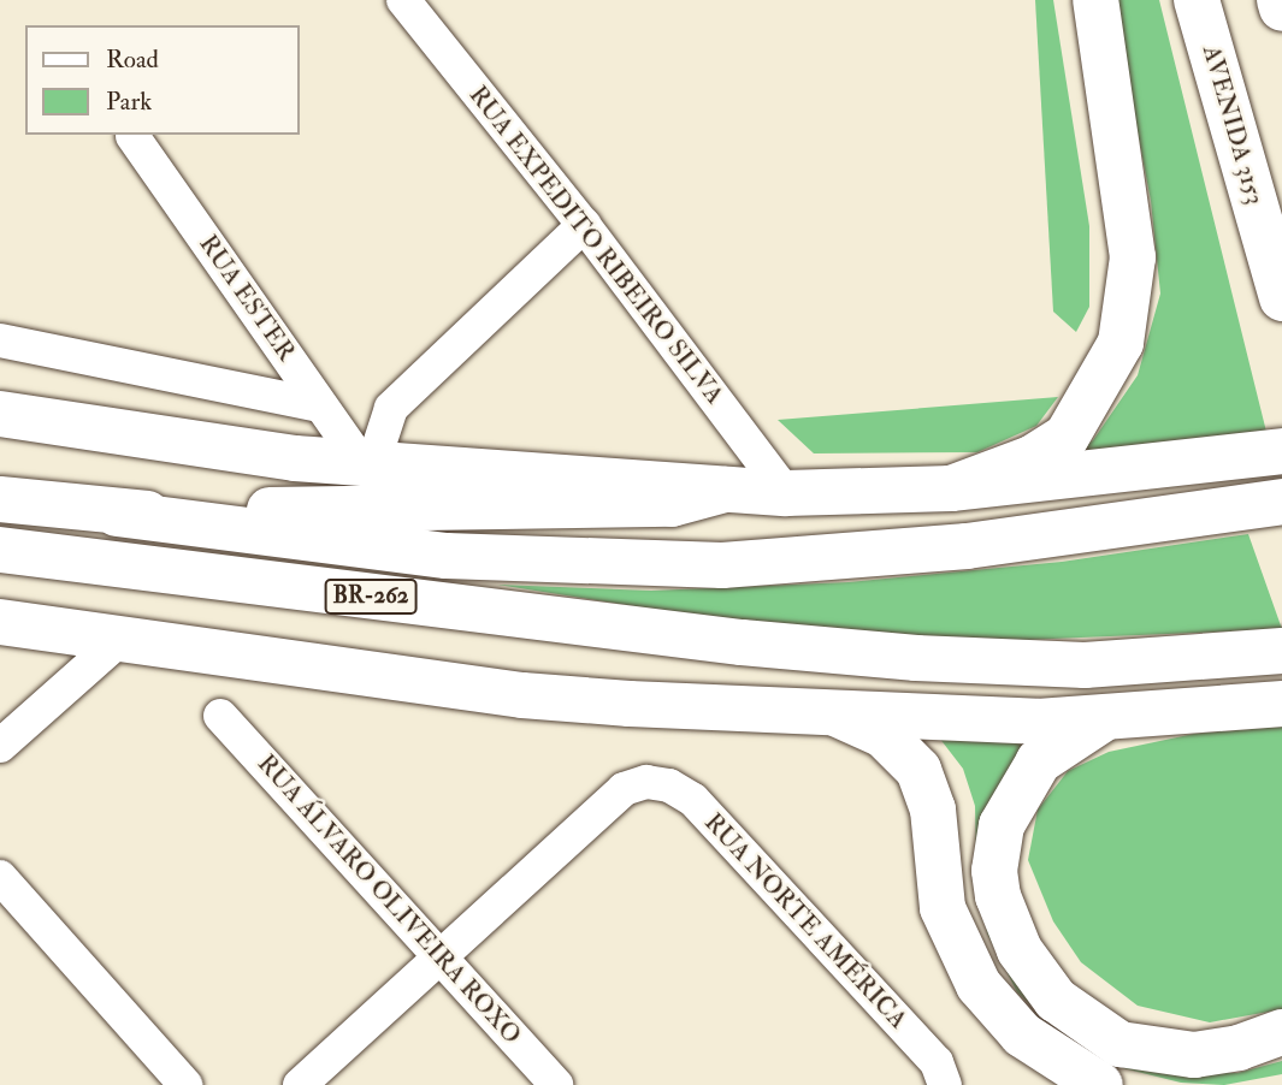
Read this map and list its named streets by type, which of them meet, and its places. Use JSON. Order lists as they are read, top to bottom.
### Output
{
  "streets": {
    "main road": ["AVENIDA 3153", "BR-262"],
    "street": [
      "RUA EXPEDITO RIBEIRO SILVA",
      "RUA ESTER",
      "RUA ÁLVARO OLIVEIRA ROXO",
      "RUA NORTE AMÉRICA"
    ]
  },
  "crossings": [
    ["RUA ÁLVARO OLIVEIRA ROXO", "RUA NORTE AMÉRICA"]
  ],
  "legend": ["Road", "Park"]
}
